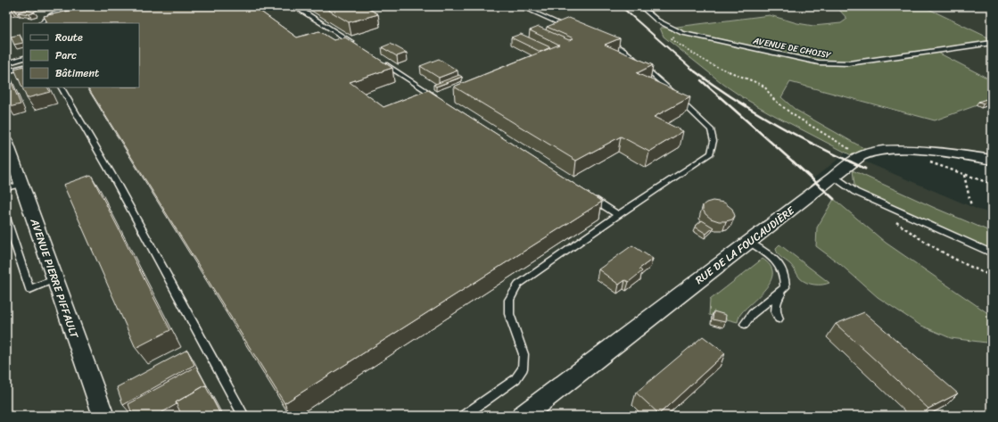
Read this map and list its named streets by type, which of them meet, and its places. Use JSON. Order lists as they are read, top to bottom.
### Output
{
  "streets": {
    "street": ["RUE DE LA FOUCAUDIÈRE", "AVENUE PIERRE PIFFAULT"],
    "lane": ["AVENUE DE CHOISY"]
  },
  "legend": ["Route", "Parc", "Bâtiment"]
}
